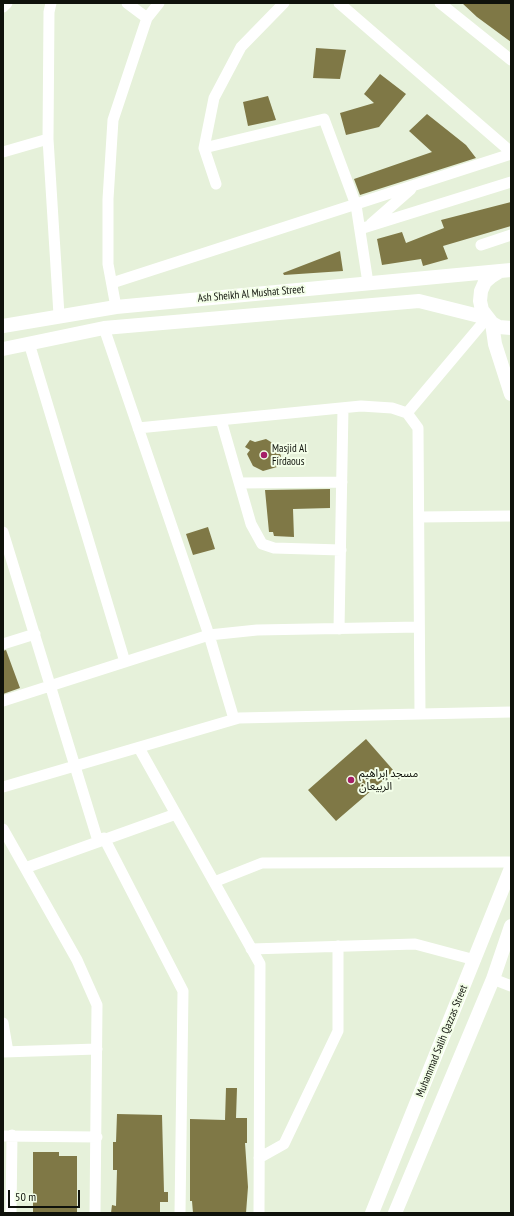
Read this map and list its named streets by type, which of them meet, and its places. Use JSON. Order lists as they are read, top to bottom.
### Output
{
  "streets": {
    "street": ["Ash Sheikh Al Mushat Street", "Muhammad Salih Qazzas Street"]
  },
  "places": ["Masjid Al Firdaous", "مسجد إبراهيم الربيعان"],
  "scale_bar": "50 m"
}
